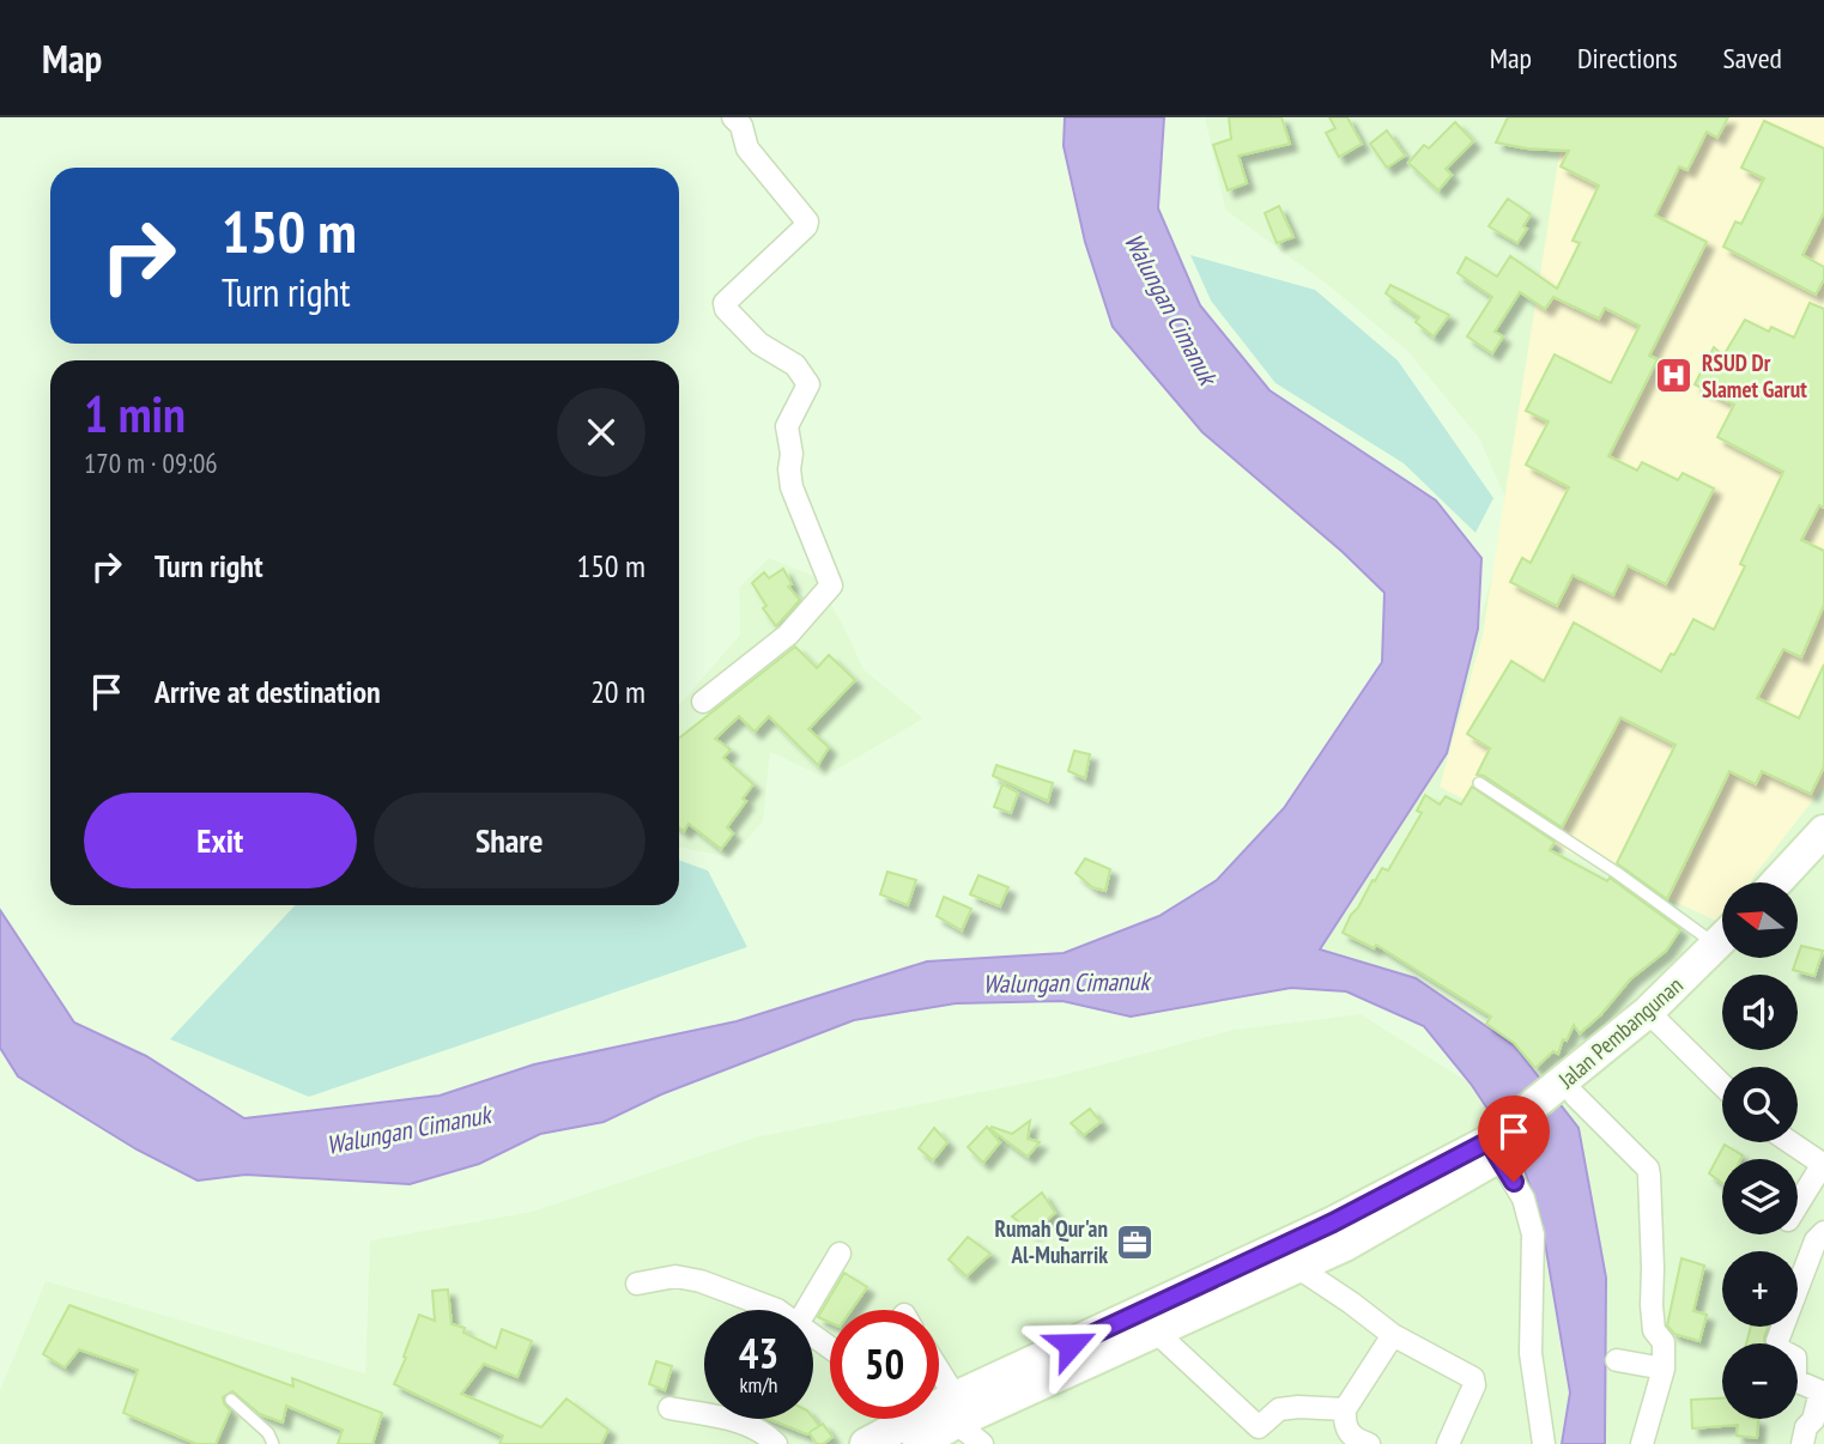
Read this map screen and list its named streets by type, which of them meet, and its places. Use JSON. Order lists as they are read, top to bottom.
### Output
{
  "streets": {
    "main road": ["Jalan Pembangunan"]
  },
  "water": ["Walungan Cimanuk"],
  "places": {
    "hospital": ["RSUD Dr Slamet Garut"],
    "office": ["Rumah Qur'an Al-Muharrik"]
  },
  "north": "left",
  "page": {
    "header": "Map",
    "nav": ["Map", "Directions", "Saved"],
    "turn": ["150 m", "Turn right"],
    "heading": ["1 min", "170 m · 09:06"],
    "list": [
      {
        "name": "Turn right",
        "value": "150 m"
      },
      {
        "name": "Arrive at destination",
        "value": "20 m"
      }
    ],
    "buttons": ["Exit", "Share"],
    "map_buttons": ["+", "−"],
    "speed": "43 km/h",
    "limit": "50"
  }
}
